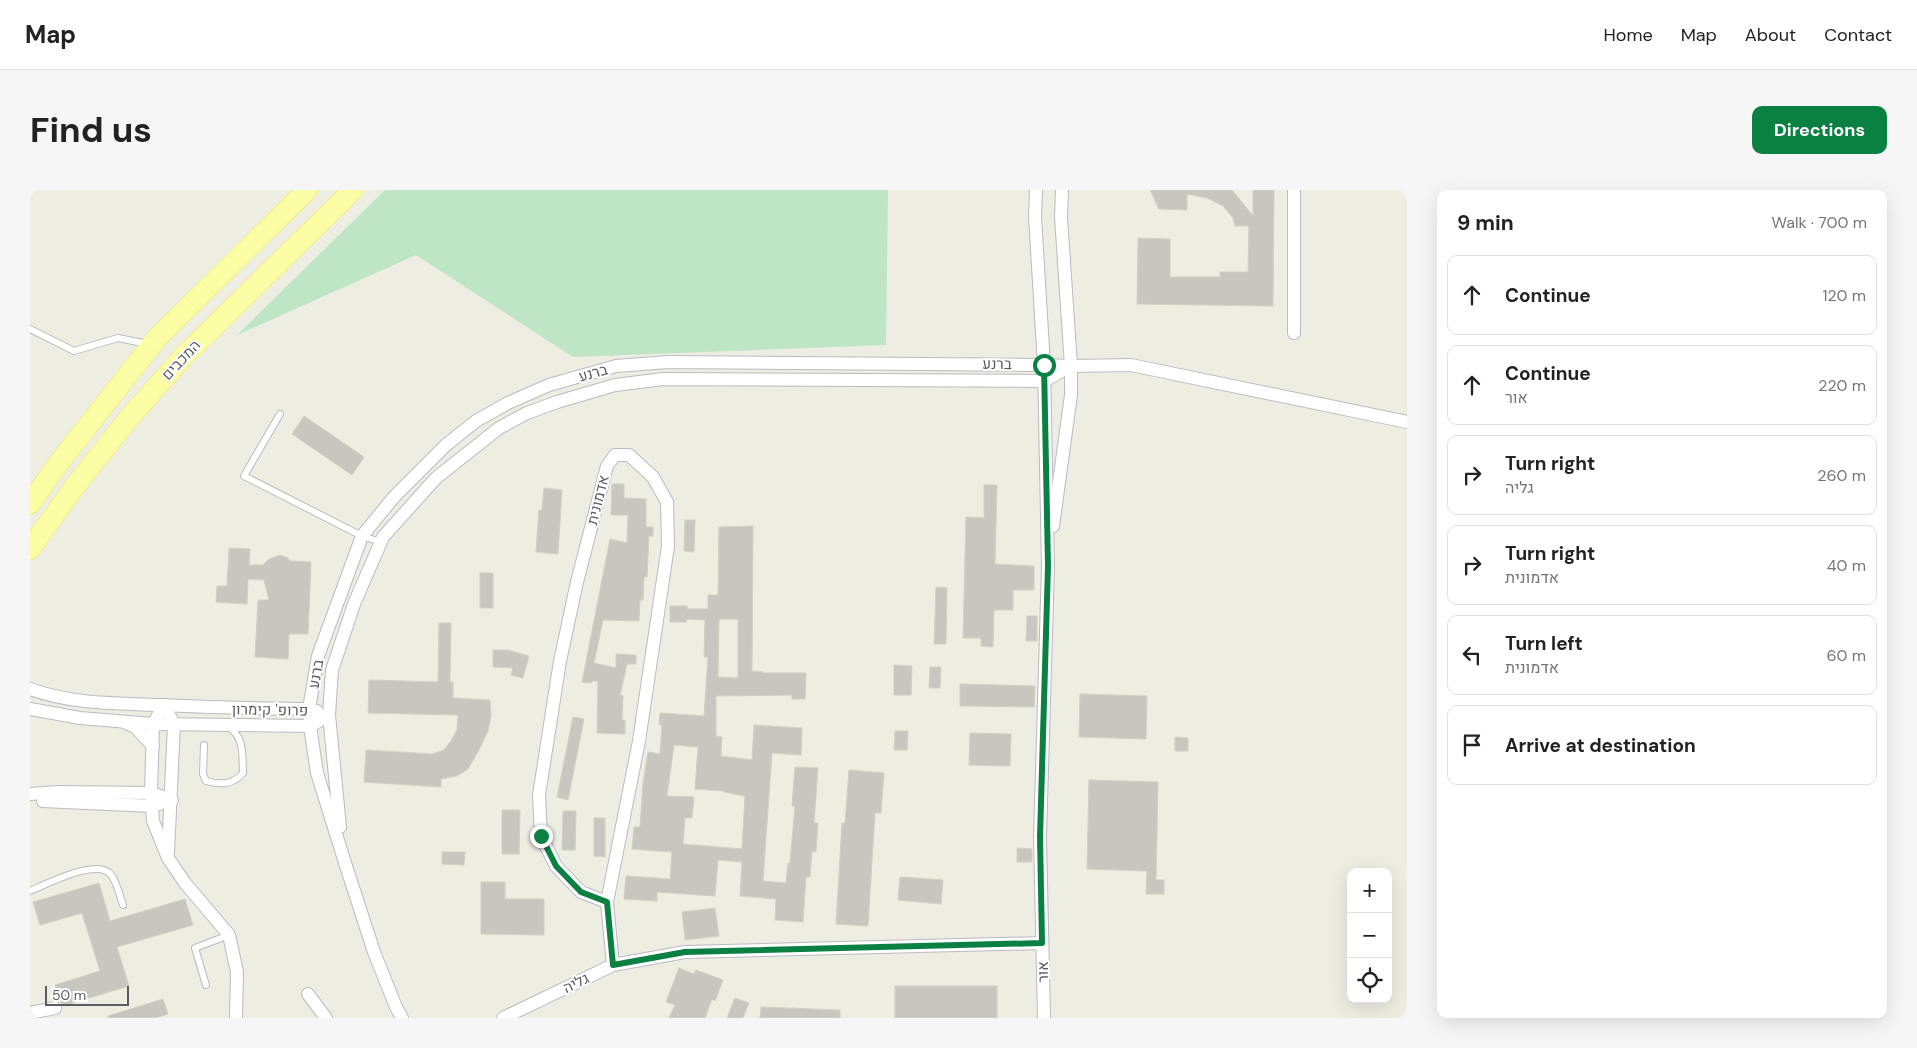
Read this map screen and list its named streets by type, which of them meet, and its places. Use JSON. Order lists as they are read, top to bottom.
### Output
{
  "streets": {
    "main road": ["המכבים"],
    "street": [
      "ברנע",
      "אדמונית",
      "פרופ' קימרון",
      "אור",
      "גליה"
    ]
  },
  "crossings": [
    ["ברנע", "פרופ' קימרון"],
    ["אדמונית", "גליה"],
    ["אור", "גליה"]
  ],
  "scale_bar": "50 m",
  "page": {
    "header": "Map",
    "nav": [
      "Home",
      "Map",
      "About",
      "Contact"
    ],
    "buttons": "Directions",
    "title": "Find us",
    "heading": ["9 min", "Walk · 700 m"],
    "list": [
      ["Continue", "120 m"],
      ["Continue", "אור", "220 m"],
      ["Turn right", "גליה", "260 m"],
      ["Turn right", "אדמונית", "40 m"],
      ["Turn left", "אדמונית", "60 m"],
      "Arrive at destination"
    ],
    "map_buttons": ["+", "−"],
    "scale": "50 m"
  }
}
